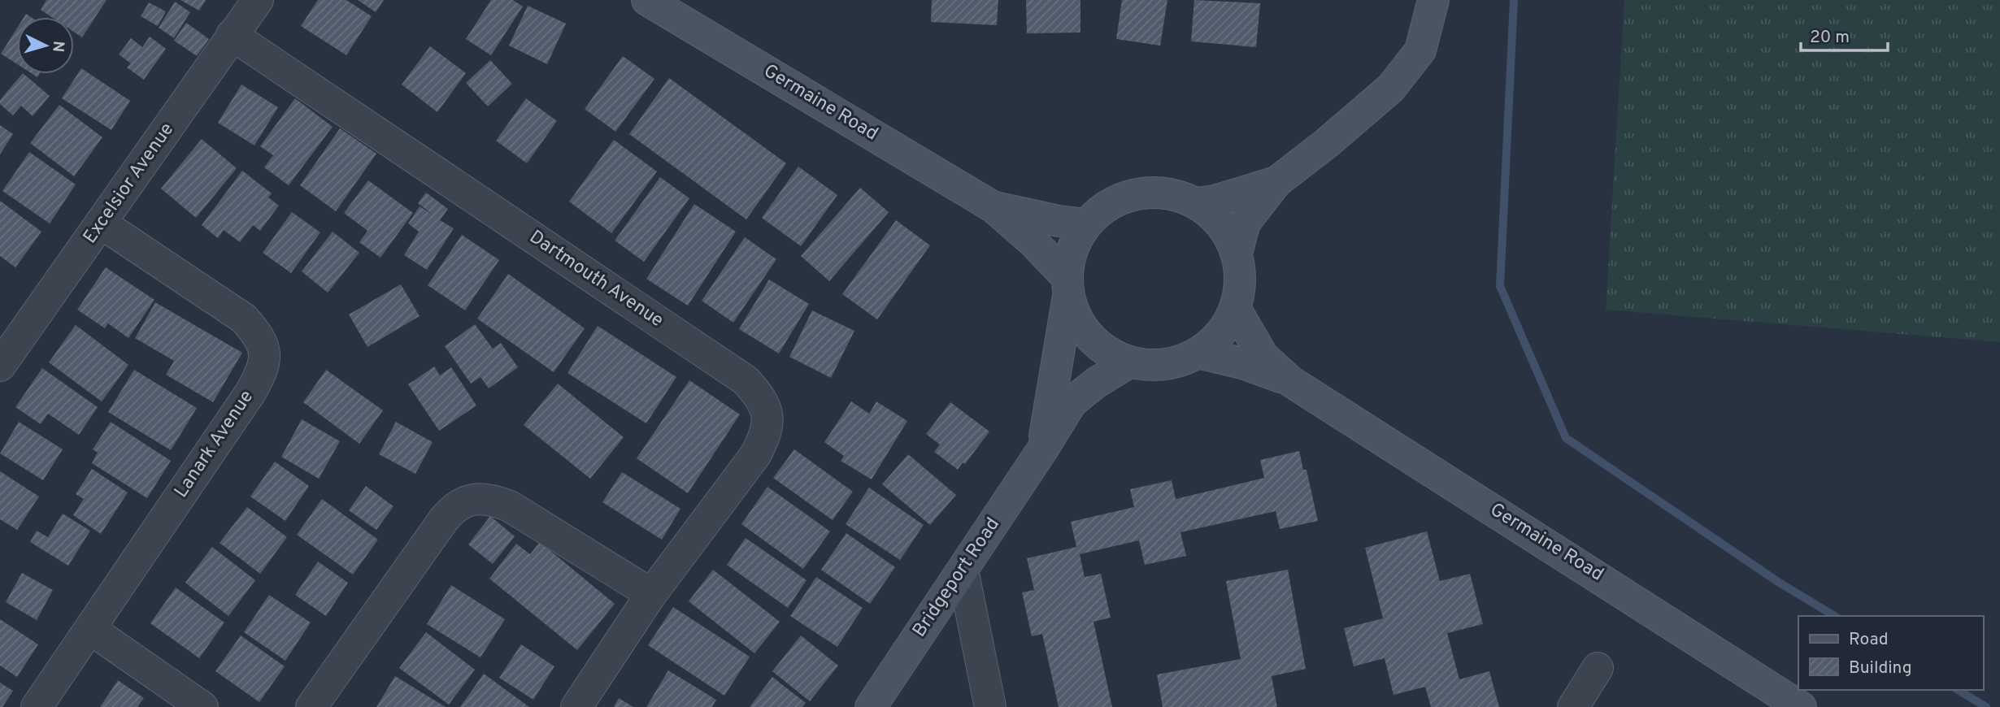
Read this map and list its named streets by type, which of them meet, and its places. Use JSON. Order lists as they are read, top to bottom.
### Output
{
  "streets": {
    "main road": ["Germaine Road", "Bridgeport Road"],
    "street": ["Excelsior Avenue", "Dartmouth Avenue", "Lanark Avenue"]
  },
  "crossings": [
    ["Germaine Road", "Bridgeport Road"],
    ["Excelsior Avenue", "Dartmouth Avenue"],
    ["Excelsior Avenue", "Lanark Avenue"]
  ],
  "legend": ["Road", "Building"],
  "scale_bar": "20 m",
  "north": "right"
}
